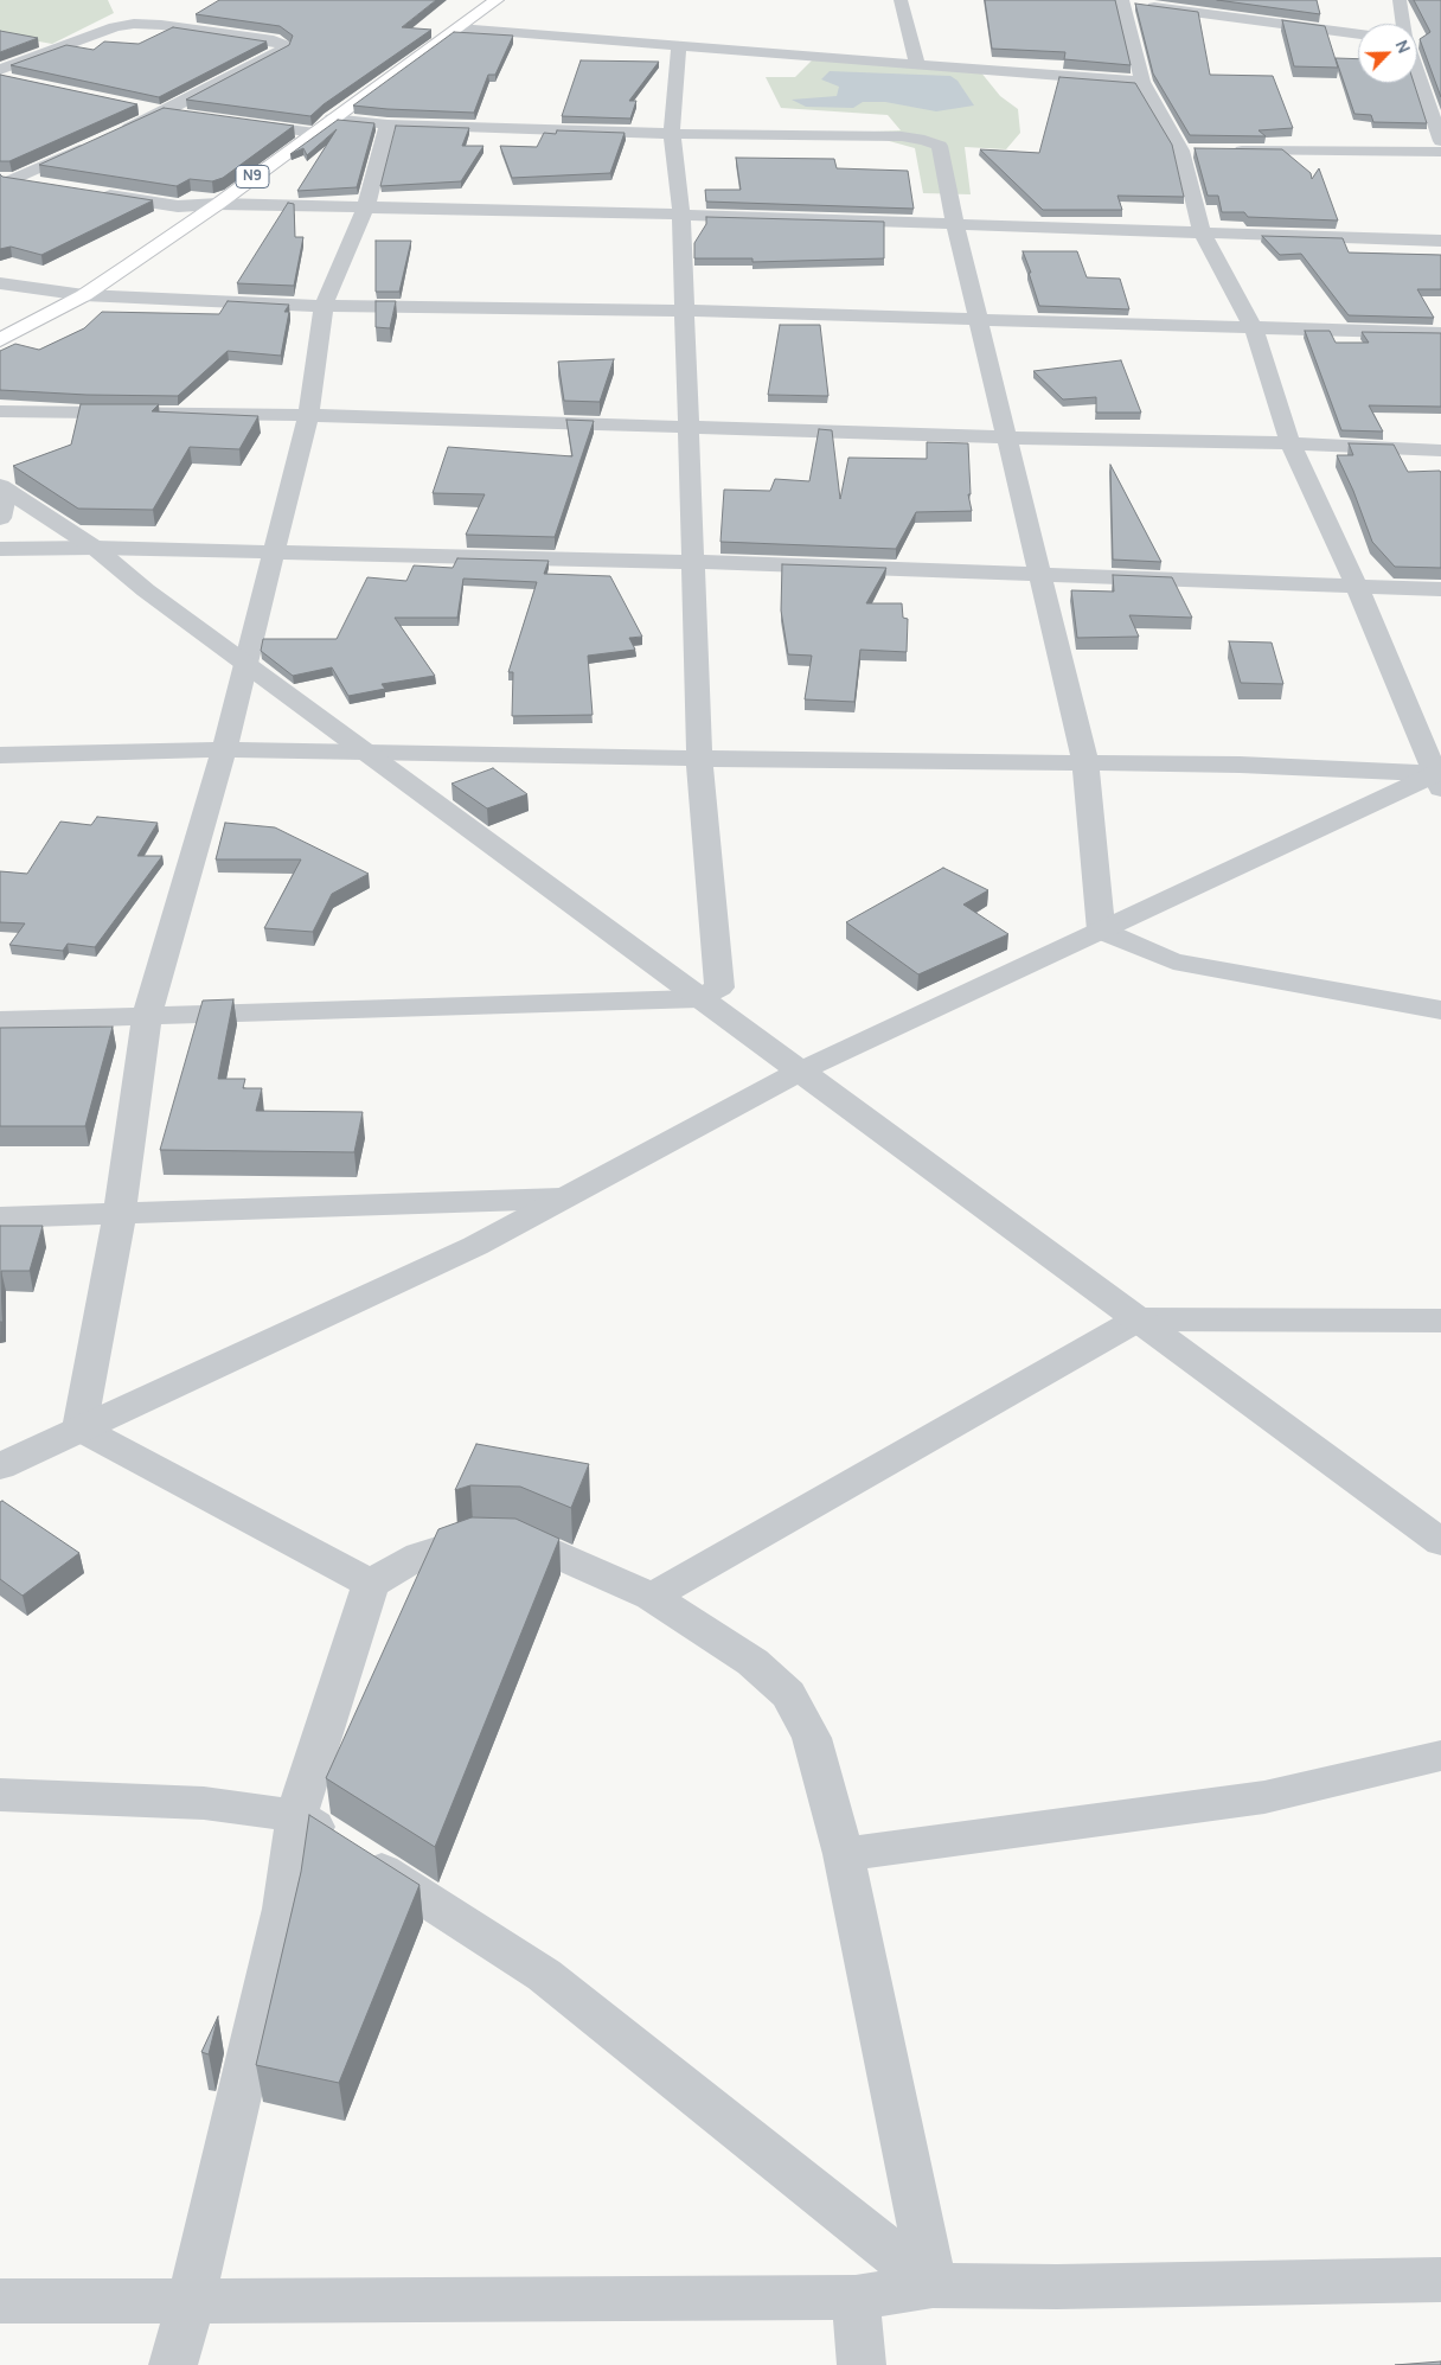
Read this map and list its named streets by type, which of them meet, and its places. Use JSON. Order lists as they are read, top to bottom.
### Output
{
  "streets": {
    "main road": ["N9"]
  },
  "north": "top right"
}
